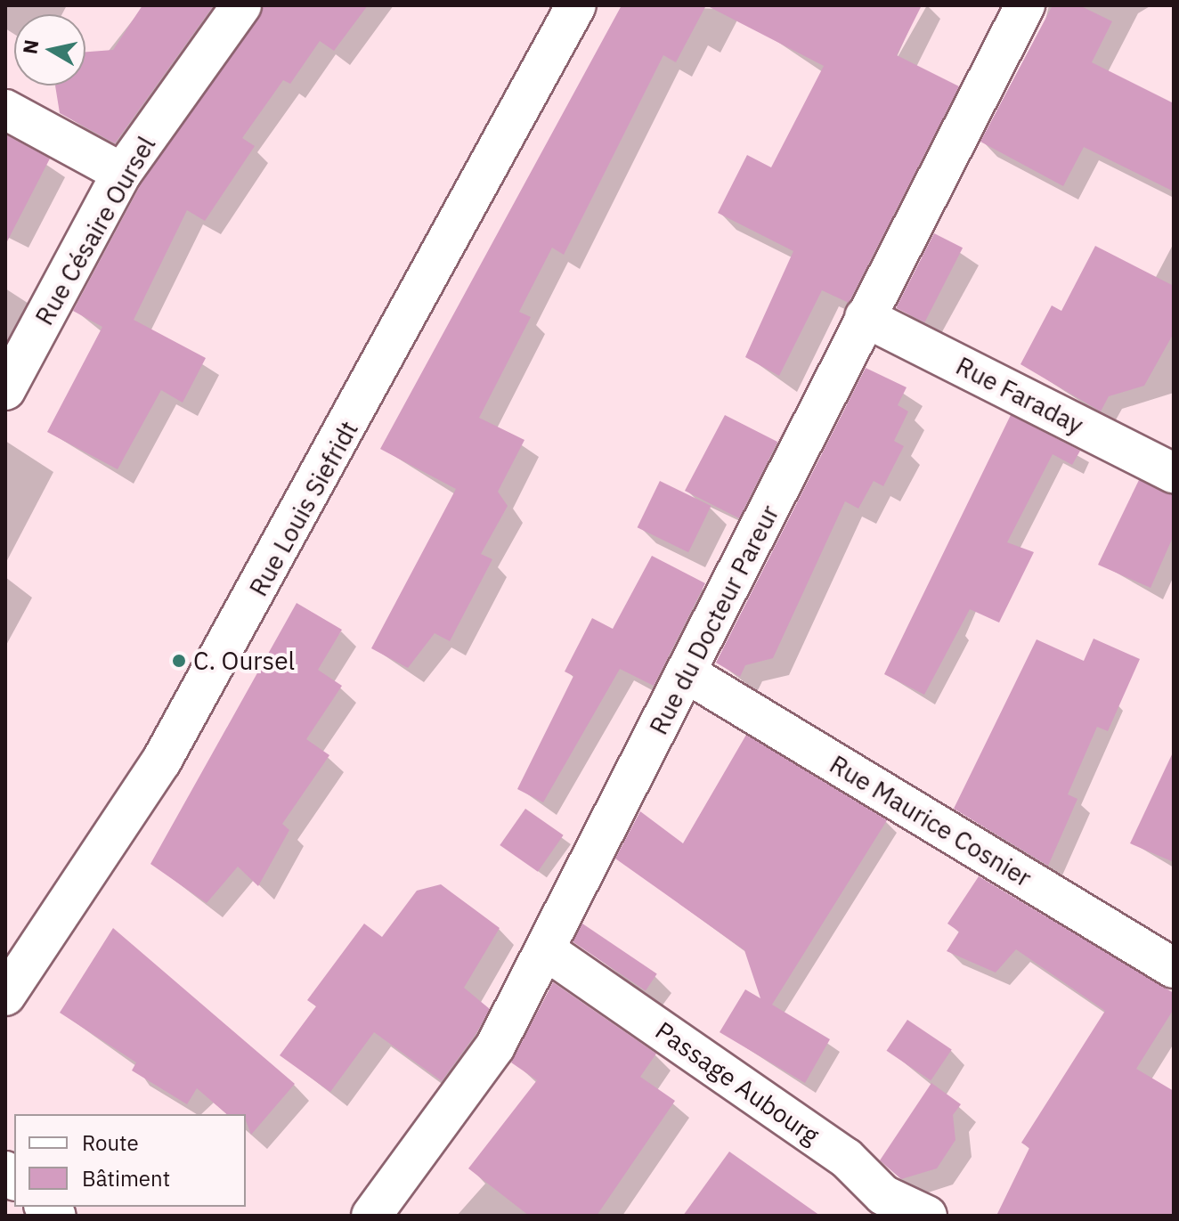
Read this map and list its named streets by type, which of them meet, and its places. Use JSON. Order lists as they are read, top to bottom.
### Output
{
  "streets": {
    "street": [
      "Rue Césaire Oursel",
      "Rue Faraday",
      "Rue Louis Siefridt",
      "Rue du Docteur Pareur",
      "Rue Maurice Cosnier",
      "Passage Aubourg"
    ]
  },
  "crossings": [
    ["Rue Faraday", "Rue du Docteur Pareur"],
    ["Rue du Docteur Pareur", "Rue Maurice Cosnier"],
    ["Rue du Docteur Pareur", "Passage Aubourg"]
  ],
  "places": ["C. Oursel"],
  "legend": ["Route", "Bâtiment"],
  "north": "left"
}
